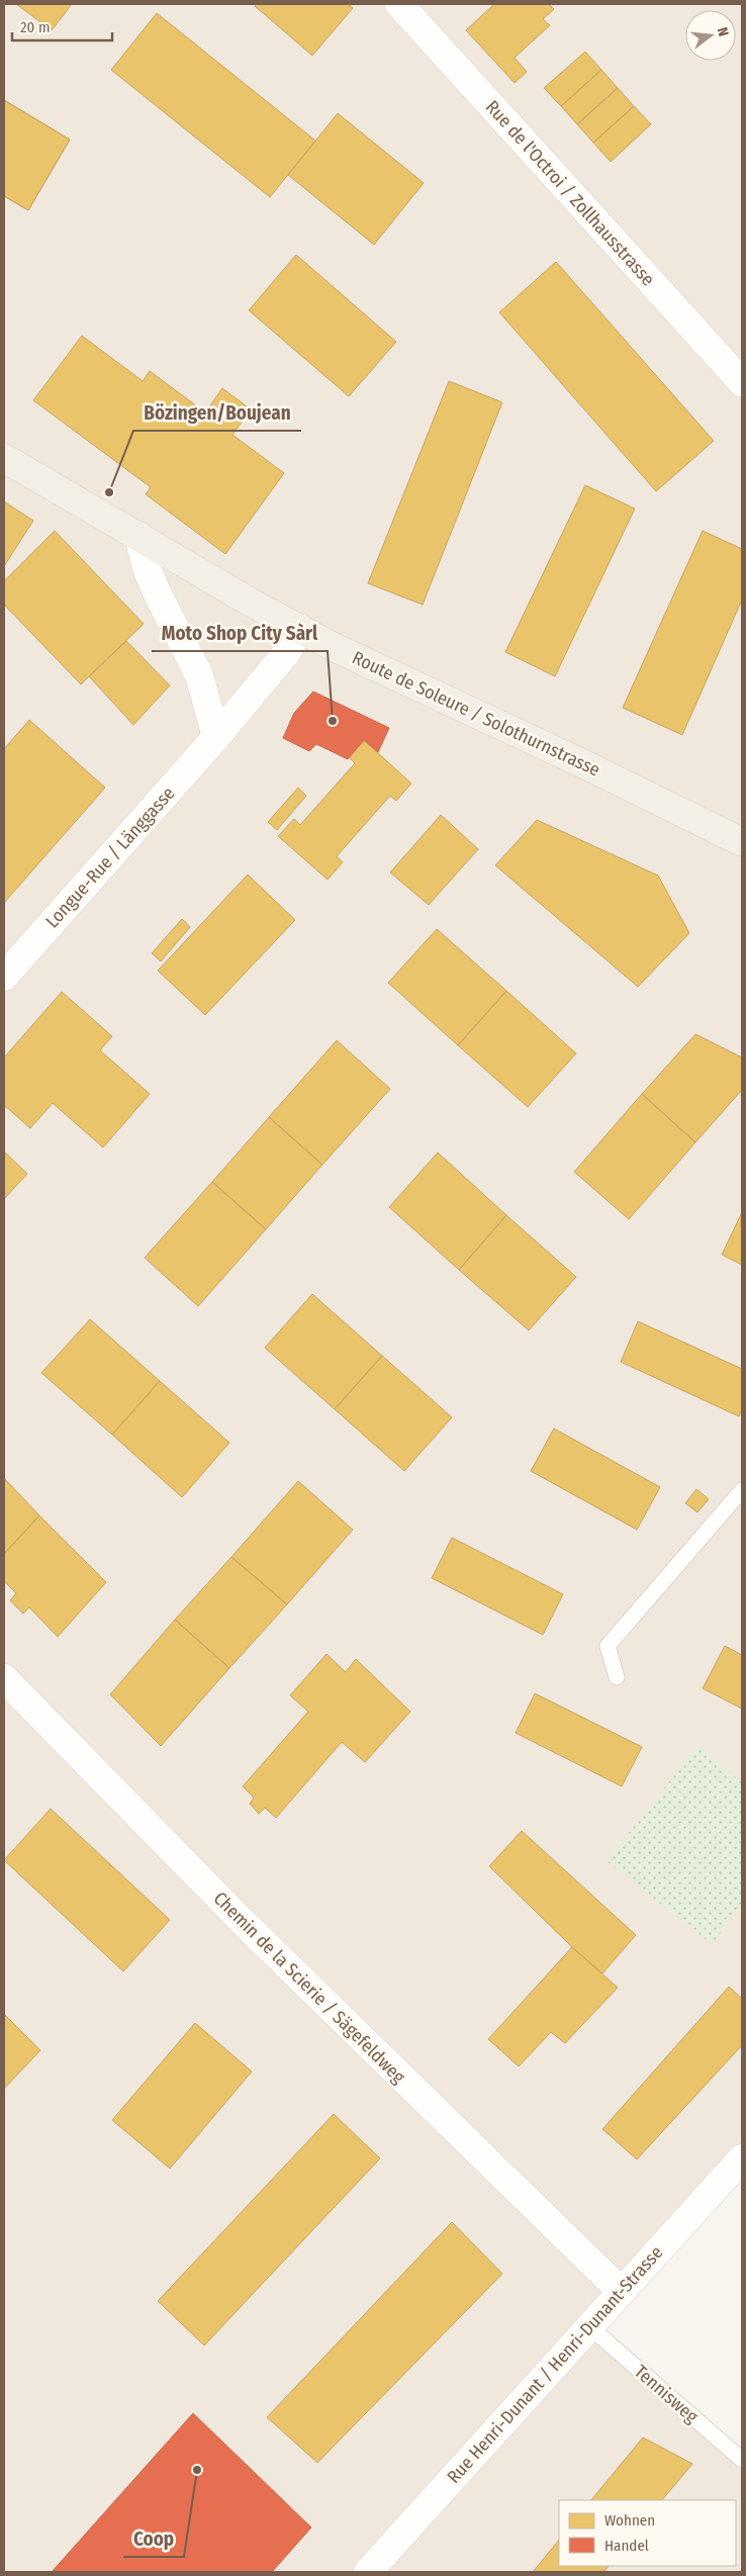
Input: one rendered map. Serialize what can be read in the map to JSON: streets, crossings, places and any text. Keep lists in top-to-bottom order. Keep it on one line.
{"streets":{"main road":["Route de Soleure / Solothurnstrasse"],"street":["Rue de l'Octroi / Zollhausstrasse","Longue-Rue / Länggasse","Chemin de la Scierie / Sägefeldweg","Rue Henri-Dunant / Henri-Dunant-Strasse"],"lane":["Tennisweg"]},"crossings":[["Route de Soleure / Solothurnstrasse","Longue-Rue / Länggasse"],["Chemin de la Scierie / Sägefeldweg","Rue Henri-Dunant / Henri-Dunant-Strasse"],["Rue Henri-Dunant / Henri-Dunant-Strasse","Tennisweg"]],"places":["Bözingen/Boujean","Moto Shop City Sàrl","Coop"],"legend":["Wohnen","Handel"],"scale_bar":"20 m","north":"right"}
